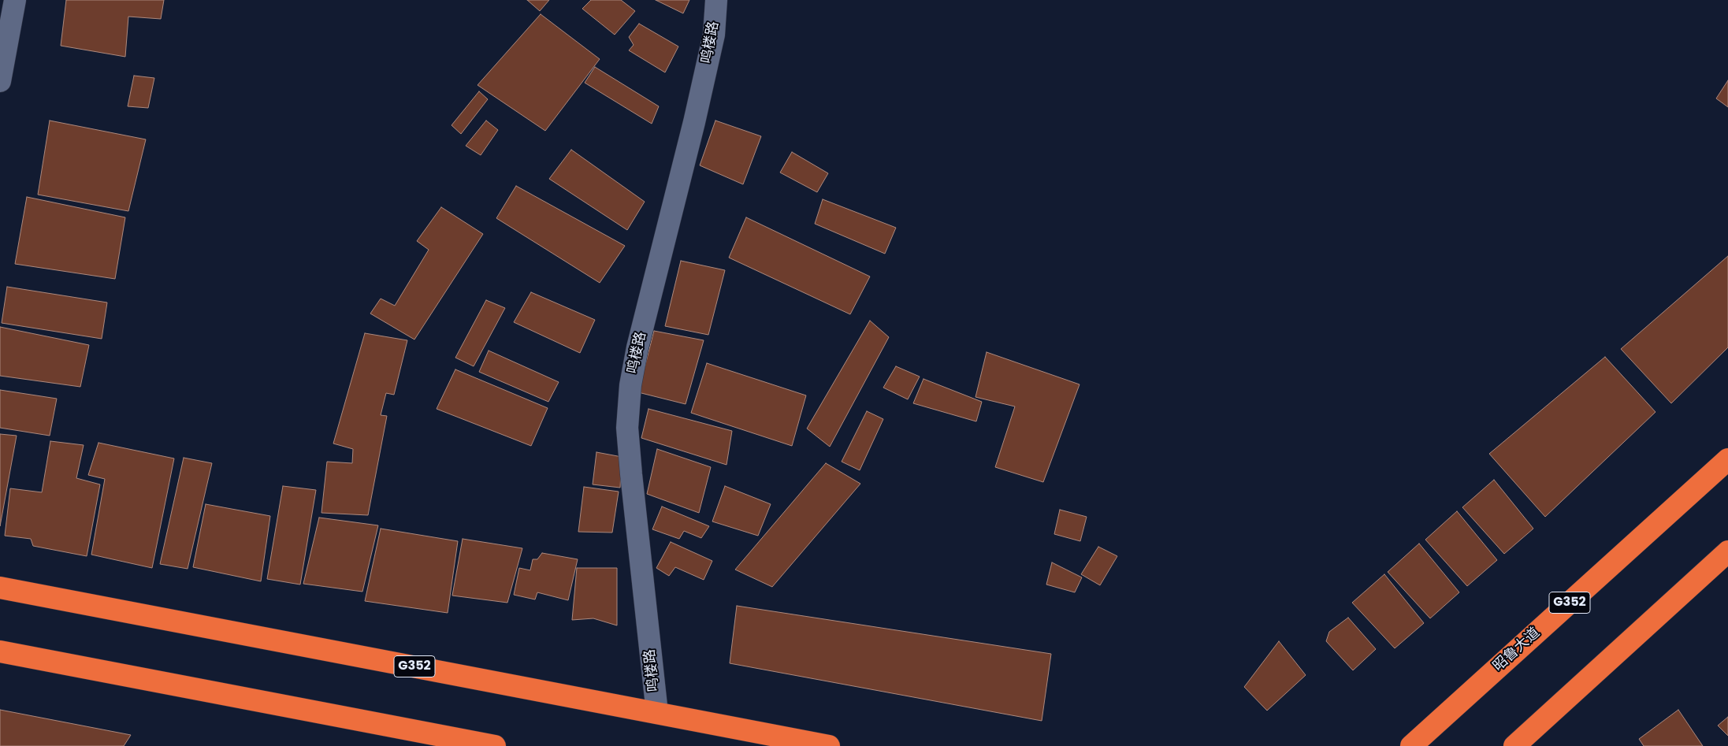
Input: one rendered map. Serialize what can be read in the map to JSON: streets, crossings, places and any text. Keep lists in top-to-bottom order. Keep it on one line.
{"streets":{"highway":["G352","昭鲁大道"],"street":["鸣楼路"]},"crossings":[["鸣楼路","G352"]]}
